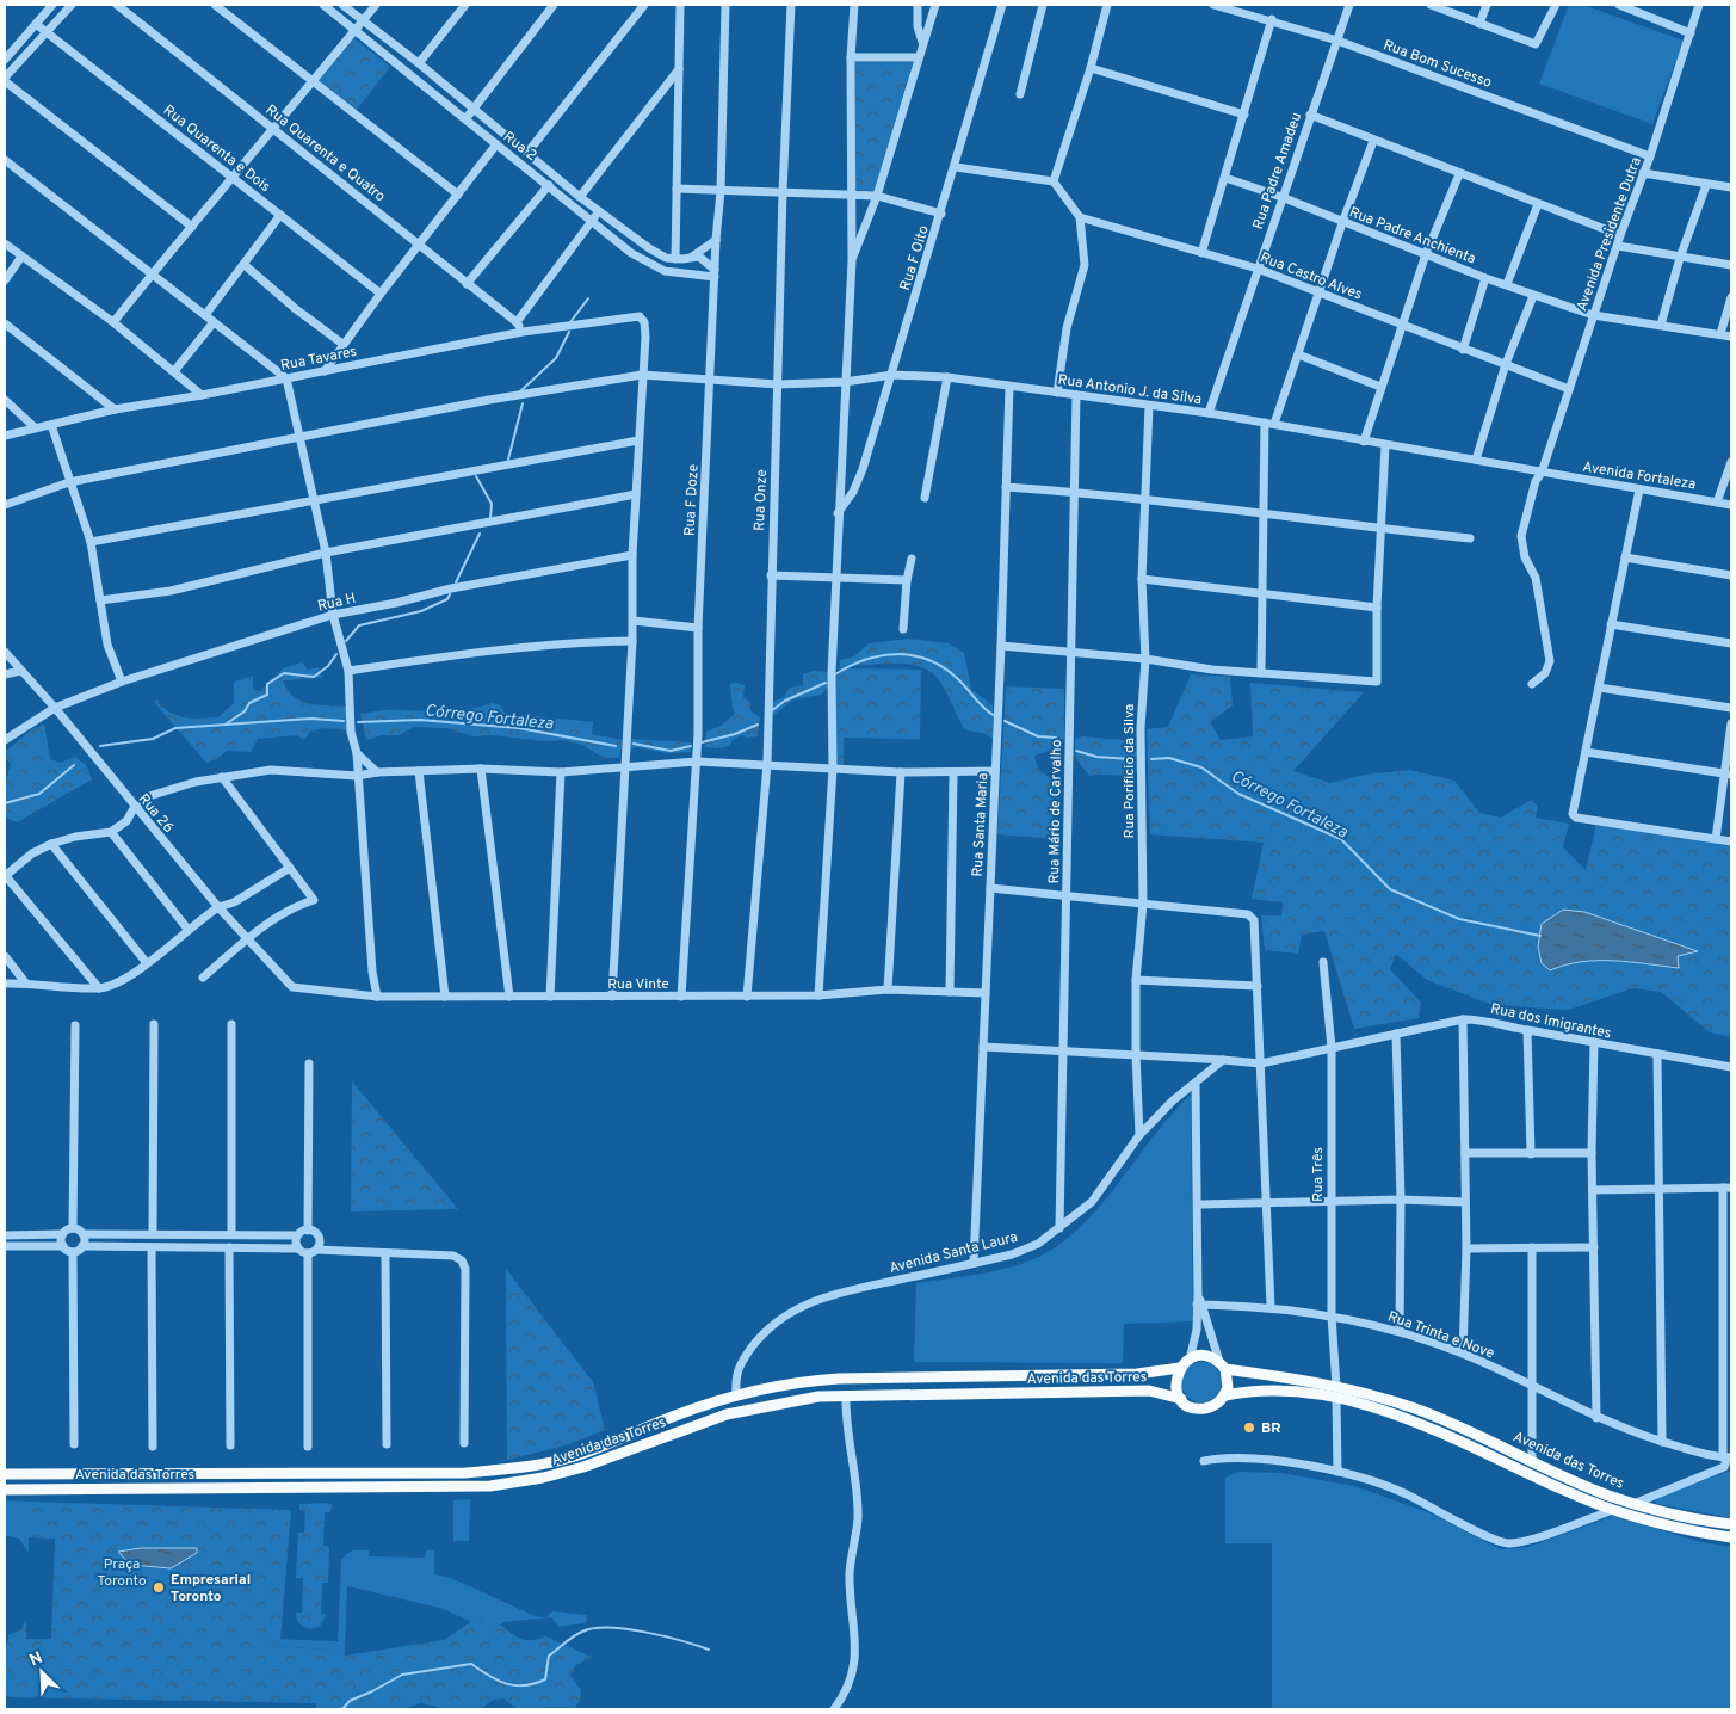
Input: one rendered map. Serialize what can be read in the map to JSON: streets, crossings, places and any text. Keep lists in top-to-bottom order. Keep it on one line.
{"streets":{"main road":["Avenida das Torres"],"street":["Rua Bom Sucesso","Rua 2","Rua Quarenta e Dois","Rua Quarenta e Quatro","Rua Padre Amadeu","Avenida Presidente Dutra","Rua Padre Anchienta","Rua F Oito","Rua Castro Alves","Rua Tavares","Rua Antonio J. da Silva","Avenida Fortaleza","Rua F Doze","Rua Onze","Rua H","Rua Porificio da Silva","Rua Mário de Carvalho","Rua 26","Rua Santa Maria","Rua Vinte","Rua dos Imigrantes","Rua Três","Avenida Santa Laura","Rua Trinta e Nove"]},"crossings":[["Rua Bom Sucesso","Rua Padre Amadeu"],["Rua Bom Sucesso","Avenida Presidente Dutra"],["Rua 2","Rua F Doze"],["Rua Padre Amadeu","Rua Padre Anchienta"],["Rua Padre Amadeu","Rua Castro Alves"],["Rua Padre Amadeu","Rua Antonio J. da Silva"],["Avenida Presidente Dutra","Rua Padre Anchienta"],["Avenida Presidente Dutra","Rua Castro Alves"],["Avenida Presidente Dutra","Rua Antonio J. da Silva"],["Avenida Presidente Dutra","Avenida Fortaleza"],["Rua F Oito","Rua Antonio J. da Silva"],["Rua Tavares","Rua Antonio J. da Silva"],["Rua Antonio J. da Silva","Avenida Fortaleza"],["Rua Antonio J. da Silva","Rua F Doze"],["Rua Antonio J. da Silva","Rua Onze"],["Rua Antonio J. da Silva","Rua Porificio da Silva"],["Rua Antonio J. da Silva","Rua Mário de Carvalho"],["Rua Antonio J. da Silva","Rua Santa Maria"],["Rua F Doze","Rua Vinte"],["Rua Onze","Rua Vinte"],["Rua H","Rua 26"],["Rua Porificio da Silva","Avenida Santa Laura"],["Rua Mário de Carvalho","Avenida Santa Laura"],["Rua 26","Rua Vinte"],["Rua Santa Maria","Rua Vinte"],["Rua Santa Maria","Avenida Santa Laura"],["Rua dos Imigrantes","Rua Três"],["Rua Três","Rua Trinta e Nove"],["Rua Três","Avenida das Torres"],["Avenida Santa Laura","Avenida das Torres"]],"water":["Córrego Fortaleza"],"parks":["Praça Toronto"],"places":["BR","Empresarial Toronto"],"north":"top left"}
